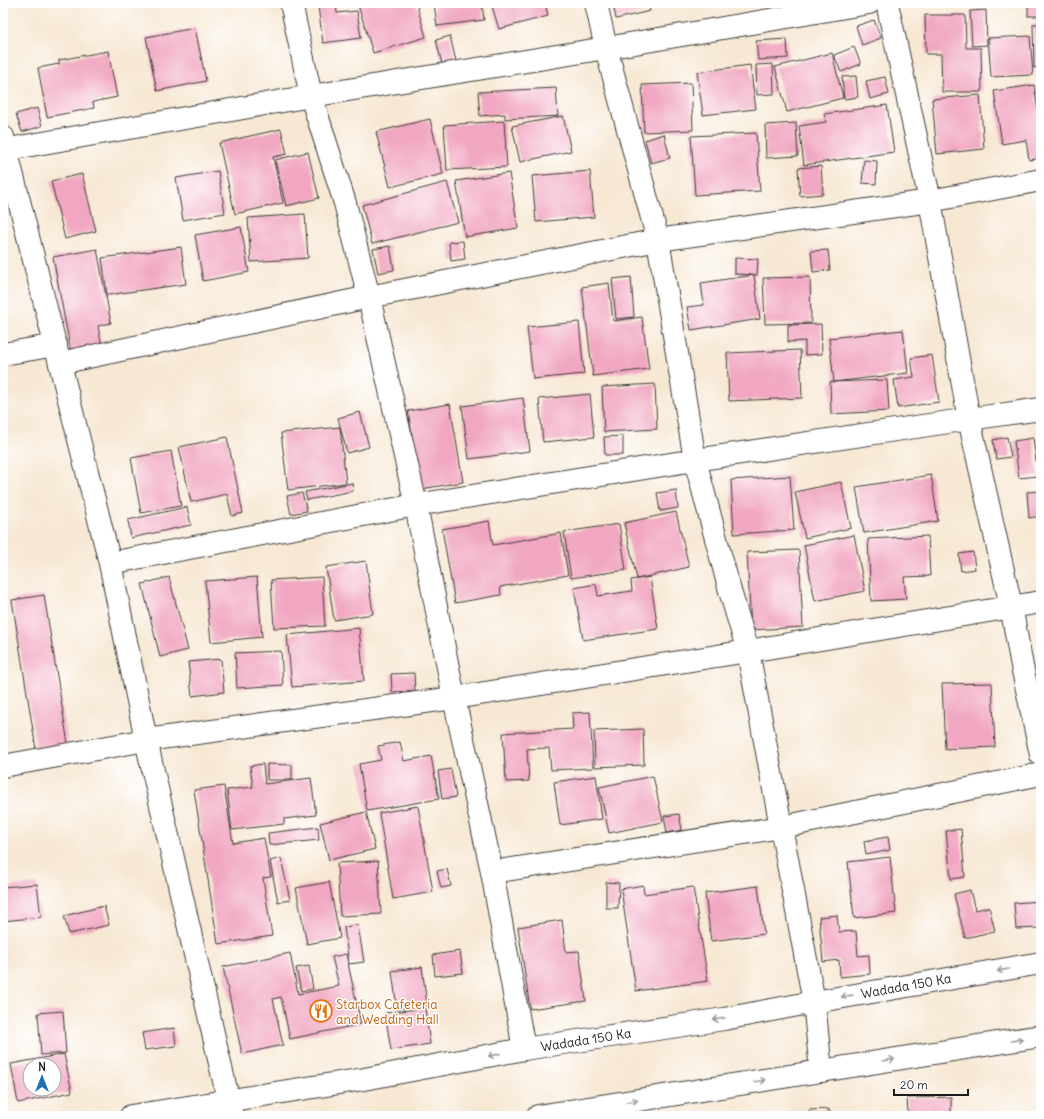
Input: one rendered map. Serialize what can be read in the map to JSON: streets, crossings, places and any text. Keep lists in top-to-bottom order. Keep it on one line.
{"streets":{"street":["Wadada 150 Ka"]},"places":{"restaurant":["Starbox Cafeteria and Wedding Hall"]},"scale_bar":"20 m","north":"top"}
